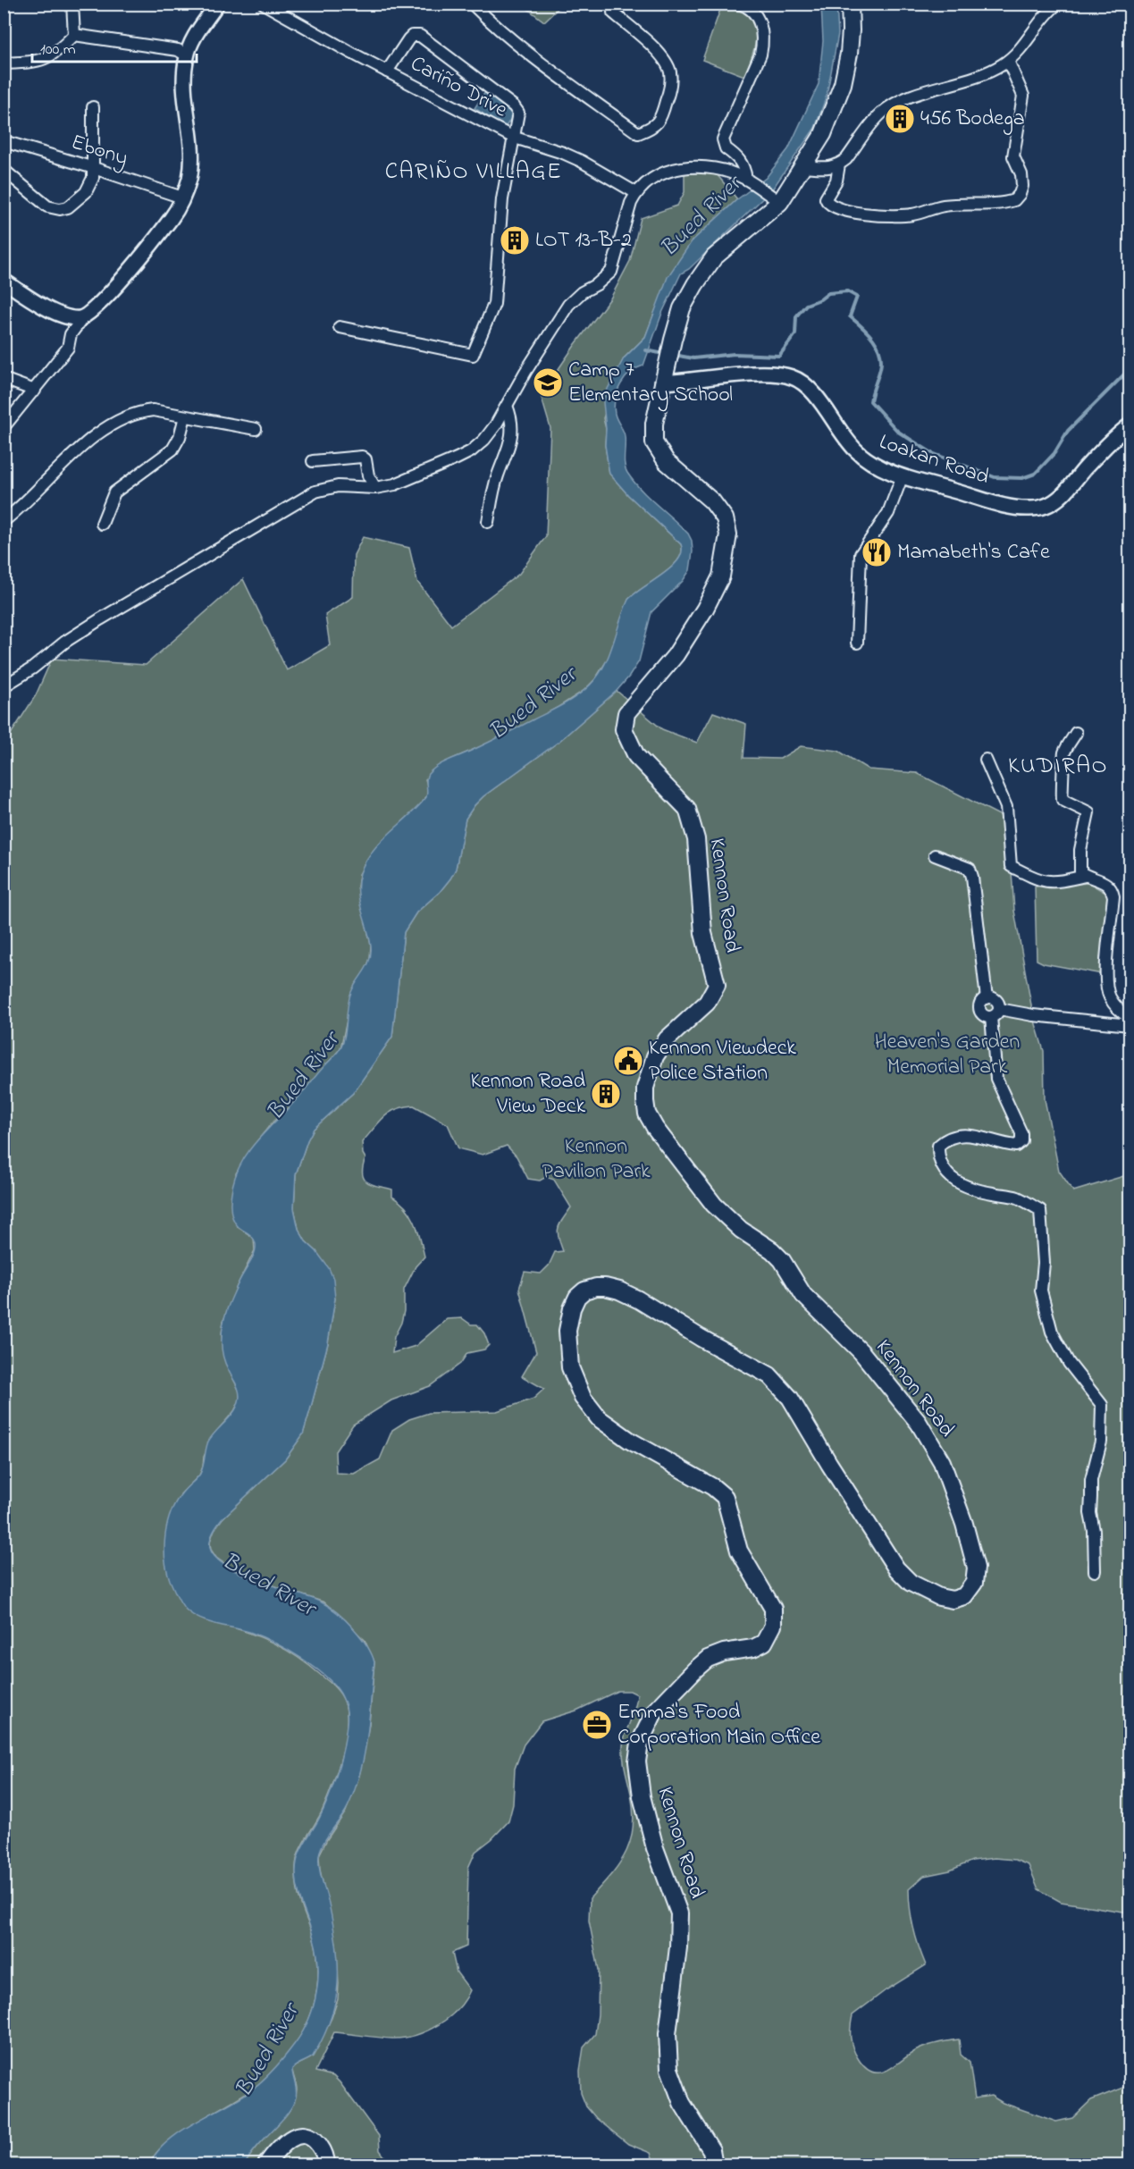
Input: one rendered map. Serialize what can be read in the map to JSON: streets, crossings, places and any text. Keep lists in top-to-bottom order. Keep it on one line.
{"streets":{"highway":["Kennon Road"],"main road":["Loakan Road"],"street":["Cariño Drive","Ebony"]},"crossings":[["Loakan Road","Kennon Road"]],"districts":["CARIÑO VILLAGE","KUDIRAO"],"water":["Bued River"],"parks":["Heaven's Garden Memorial Park","Kennon Pavilion Park"],"places":{"building":["456 Bodega","LOT 13-B-2","Kennon Road View Deck"],"school or university":["Camp 7 Elementary School"],"restaurant":["Mamabeth's Cafe"],"public building":["Kennon Viewdeck Police Station"],"office":["Emma's Food Corporation Main Office"]},"scale_bar":"100 m"}
